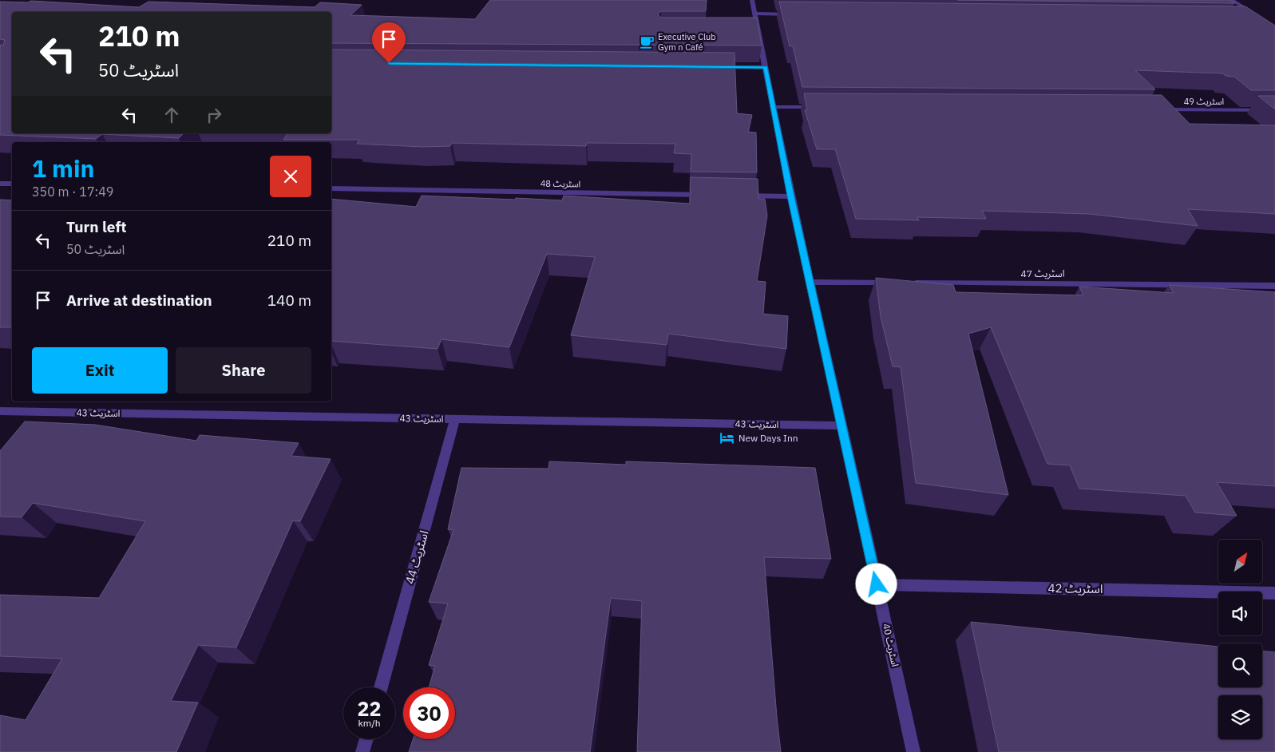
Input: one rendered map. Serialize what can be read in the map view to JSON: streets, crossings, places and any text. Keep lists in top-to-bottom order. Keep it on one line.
{"streets":{"street":["اسٹریٹ 49","اسٹریٹ 48","اسٹریٹ 47","اسٹریٹ 43","اسٹریٹ 44","اسٹریٹ 42","اسٹریٹ 40"]},"crossings":[["اسٹریٹ 47","اسٹریٹ 40"],["اسٹریٹ 43","اسٹریٹ 44"],["اسٹریٹ 43","اسٹریٹ 40"],["اسٹریٹ 42","اسٹریٹ 40"]],"places":{"cafe":["Executive Club Gym n Café"],"hotel":["New Days Inn"]},"north":"top right","page":{"turn":["210 m","اسٹریٹ 50"],"heading":["1 min","350 m · 17:49"],"list":[{"name":"Turn left","note":"اسٹریٹ 50","value":"210 m"},{"name":"Arrive at destination","value":"140 m"}],"buttons":["Exit","Share"],"speed":"22 km/h","limit":"30"}}
